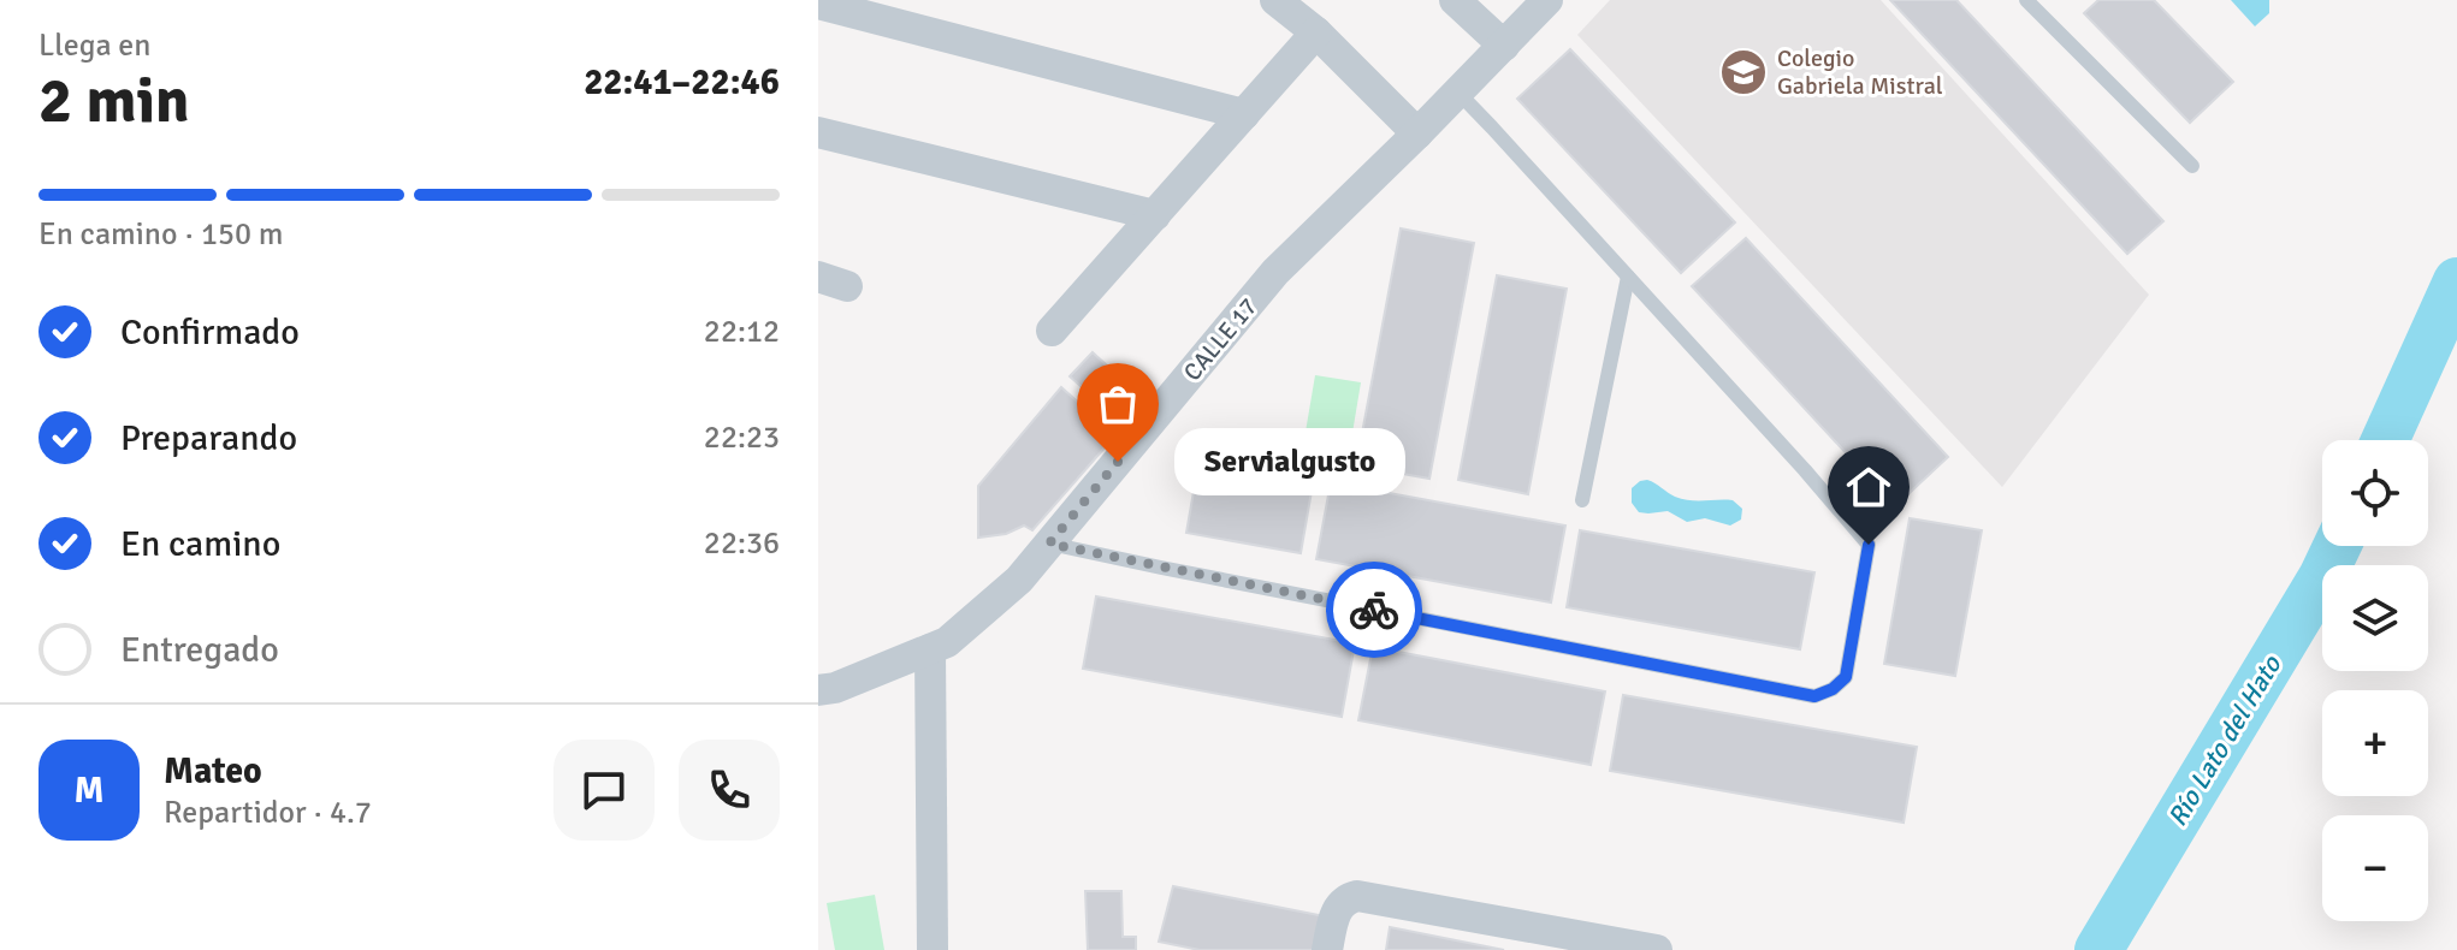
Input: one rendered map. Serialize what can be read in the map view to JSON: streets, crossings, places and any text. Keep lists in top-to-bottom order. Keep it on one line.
{"streets":{"street":["CALLE 17"]},"water":["Río Lato del Hato"],"places":{"school or university":["Colegio Gabriela Mistral"],"other":["Servialgusto"]},"page":{"heading":["2 min","Llega en","22:41–22:46"],"panel":["Mateo","Repartidor · 4.7"],"bar":"En camino · 150 m","list":[["Confirmado","22:12"],["Preparando","22:23"],["En camino","22:36"],"Entregado"],"bubble":"Servialgusto","map_buttons":["+","−"],"round":"M"}}
